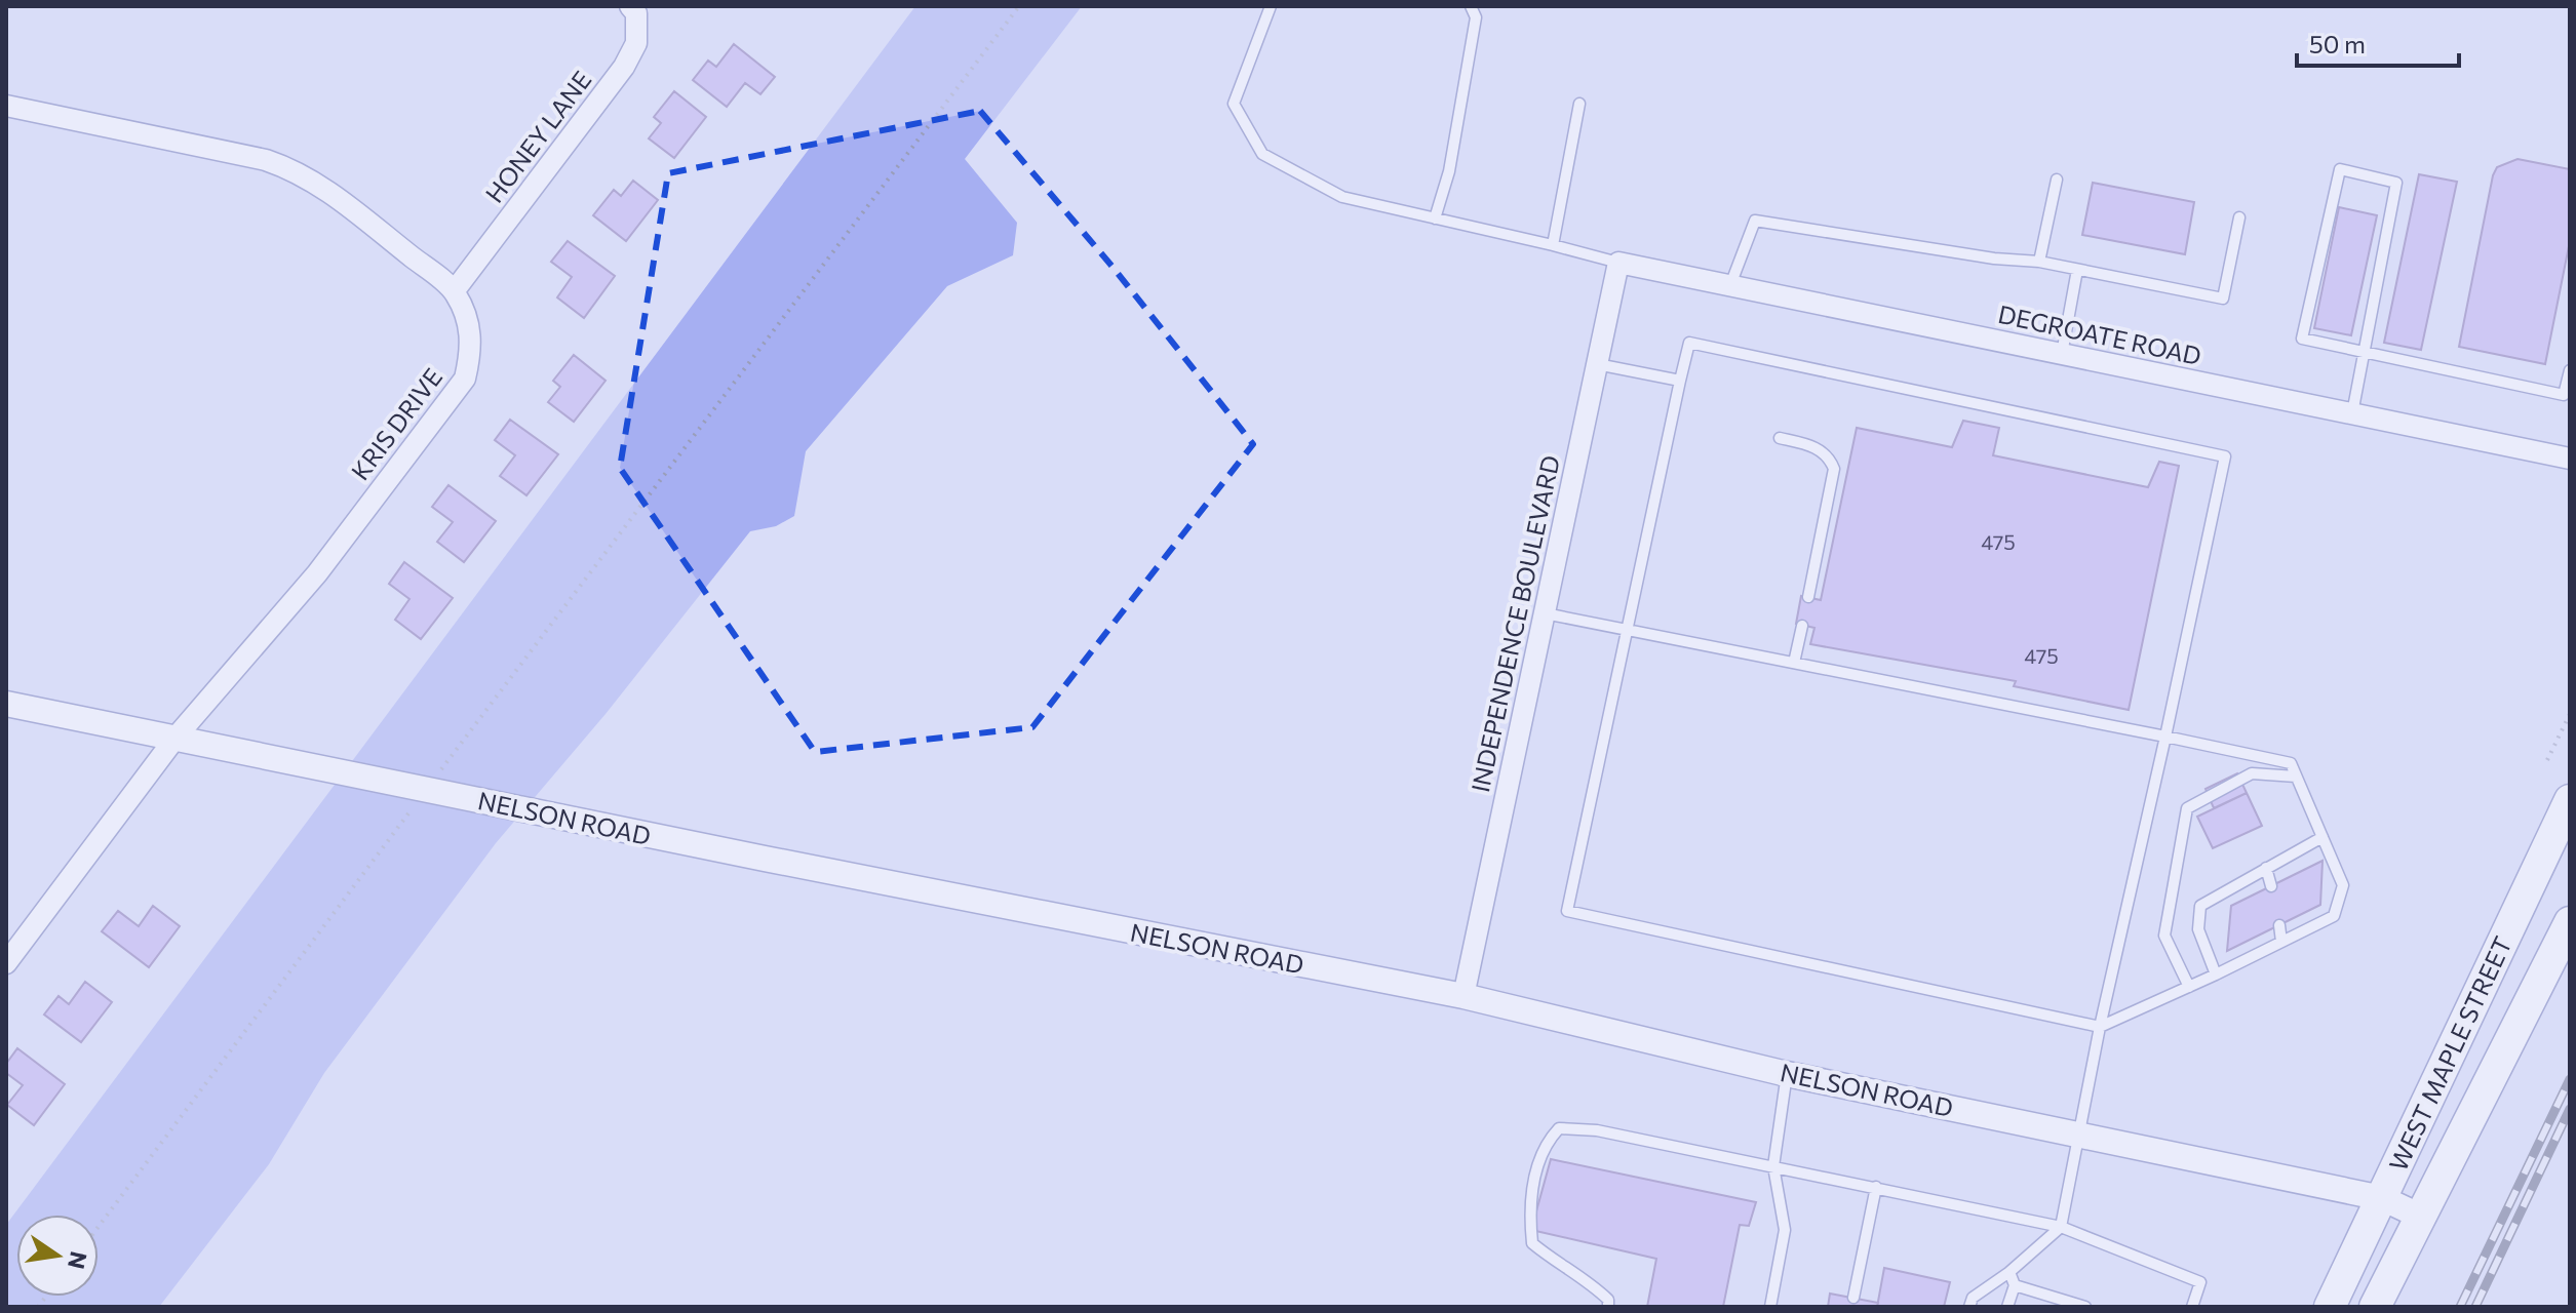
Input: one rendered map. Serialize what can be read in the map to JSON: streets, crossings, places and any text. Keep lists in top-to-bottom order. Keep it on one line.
{"streets":{"main road":["WEST MAPLE STREET"],"street":["HONEY LANE","DEGROATE ROAD","KRIS DRIVE","INDEPENDENCE BOULEVARD","NELSON ROAD"]},"crossings":[["HONEY LANE","KRIS DRIVE"],["DEGROATE ROAD","INDEPENDENCE BOULEVARD"],["KRIS DRIVE","NELSON ROAD"],["INDEPENDENCE BOULEVARD","NELSON ROAD"],["NELSON ROAD","WEST MAPLE STREET"]],"house_numbers":["475","475"],"scale_bar":"50 m","north":"right"}
